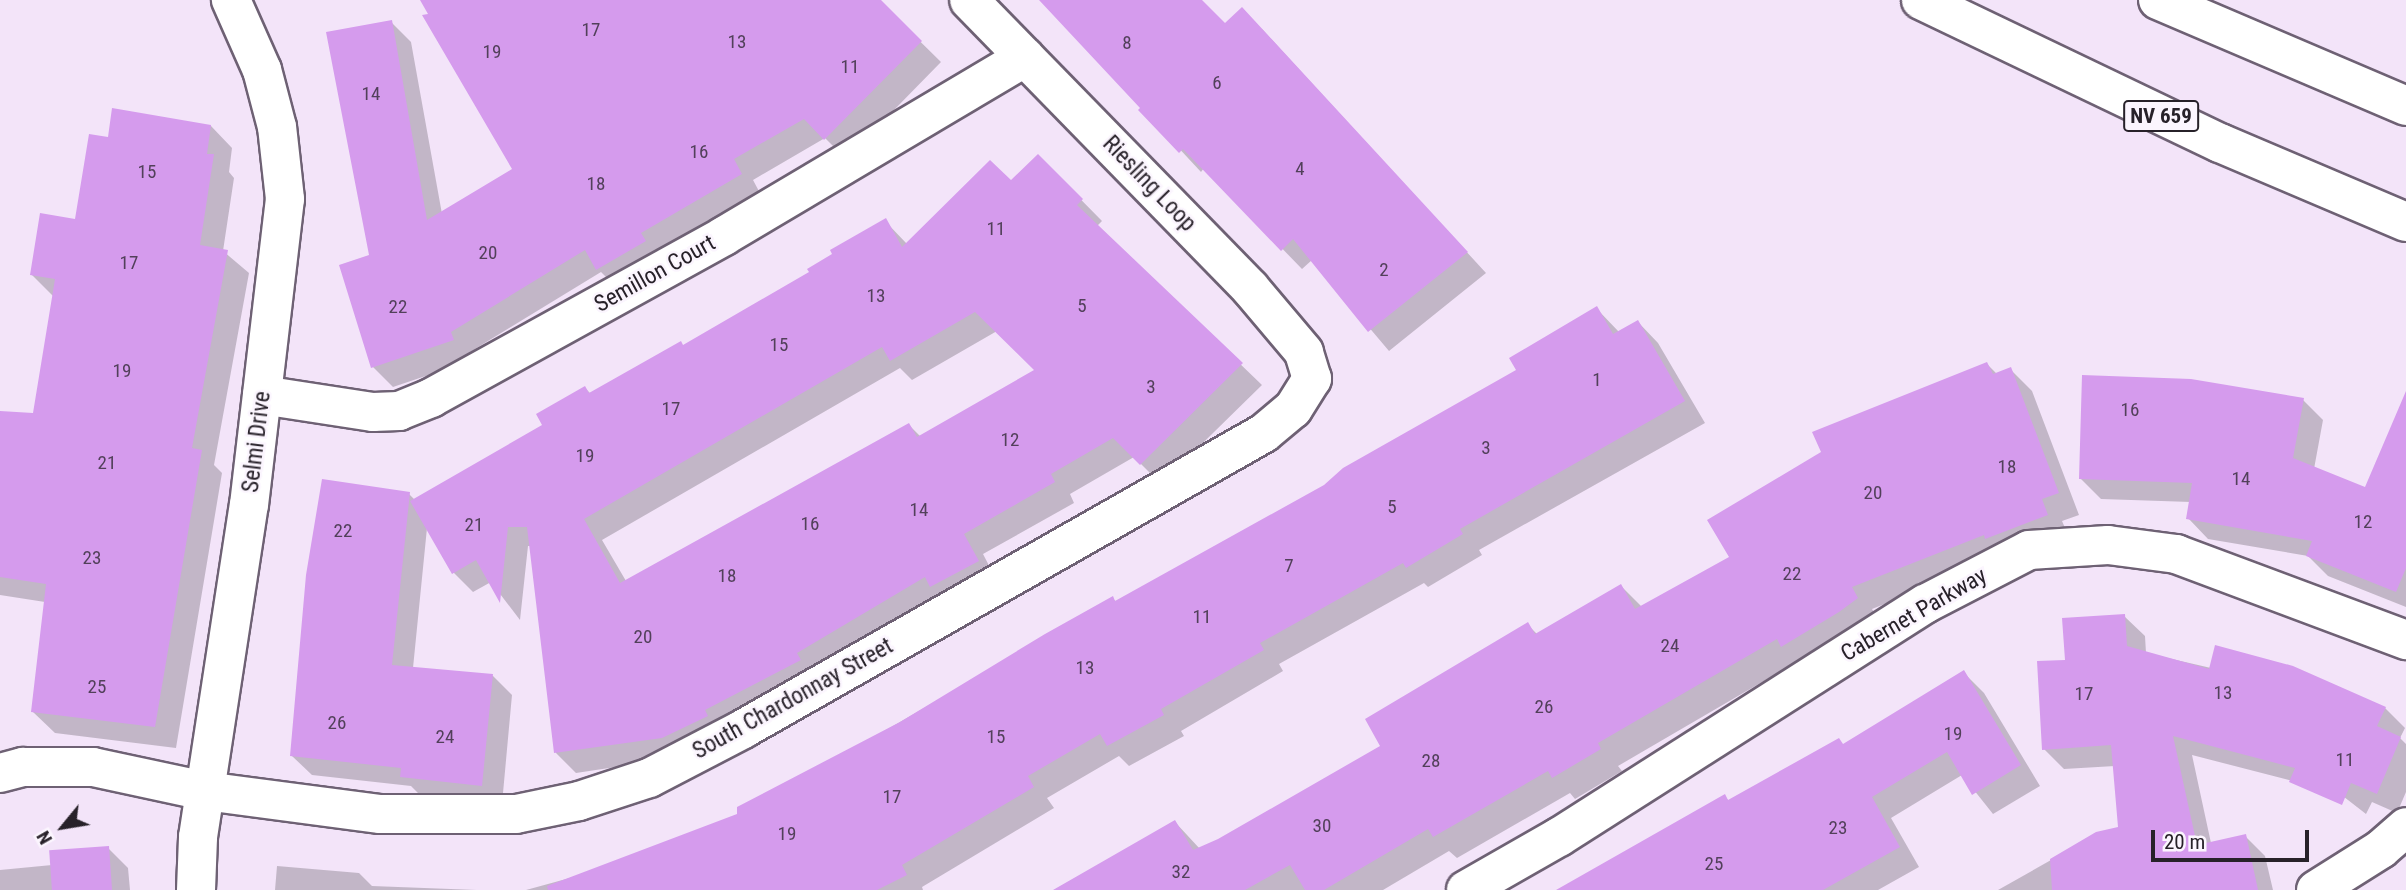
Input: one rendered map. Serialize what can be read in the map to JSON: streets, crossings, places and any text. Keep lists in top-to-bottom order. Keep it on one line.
{"streets":{"street":["NV 659","Riesling Loop","Semillon Court","Selmi Drive","Cabernet Parkway","South Chardonnay Street"]},"crossings":[["Riesling Loop","Semillon Court"],["Riesling Loop","South Chardonnay Street"],["Semillon Court","Selmi Drive"],["Selmi Drive","South Chardonnay Street"]],"house_numbers":["17","13","8","19","11","6","14","16","4","15","18","11","20","17","2","13","5","22","15","19","1","3","17","16","12","3","19","21","18","14","20","5","14","12","16","21","22","23","7","22","18","11","20","24","13","25","13","17","26","26","19","24","15","11","28","17","30","23","19","25","32"],"scale_bar":"20 m","north":"bottom left"}
